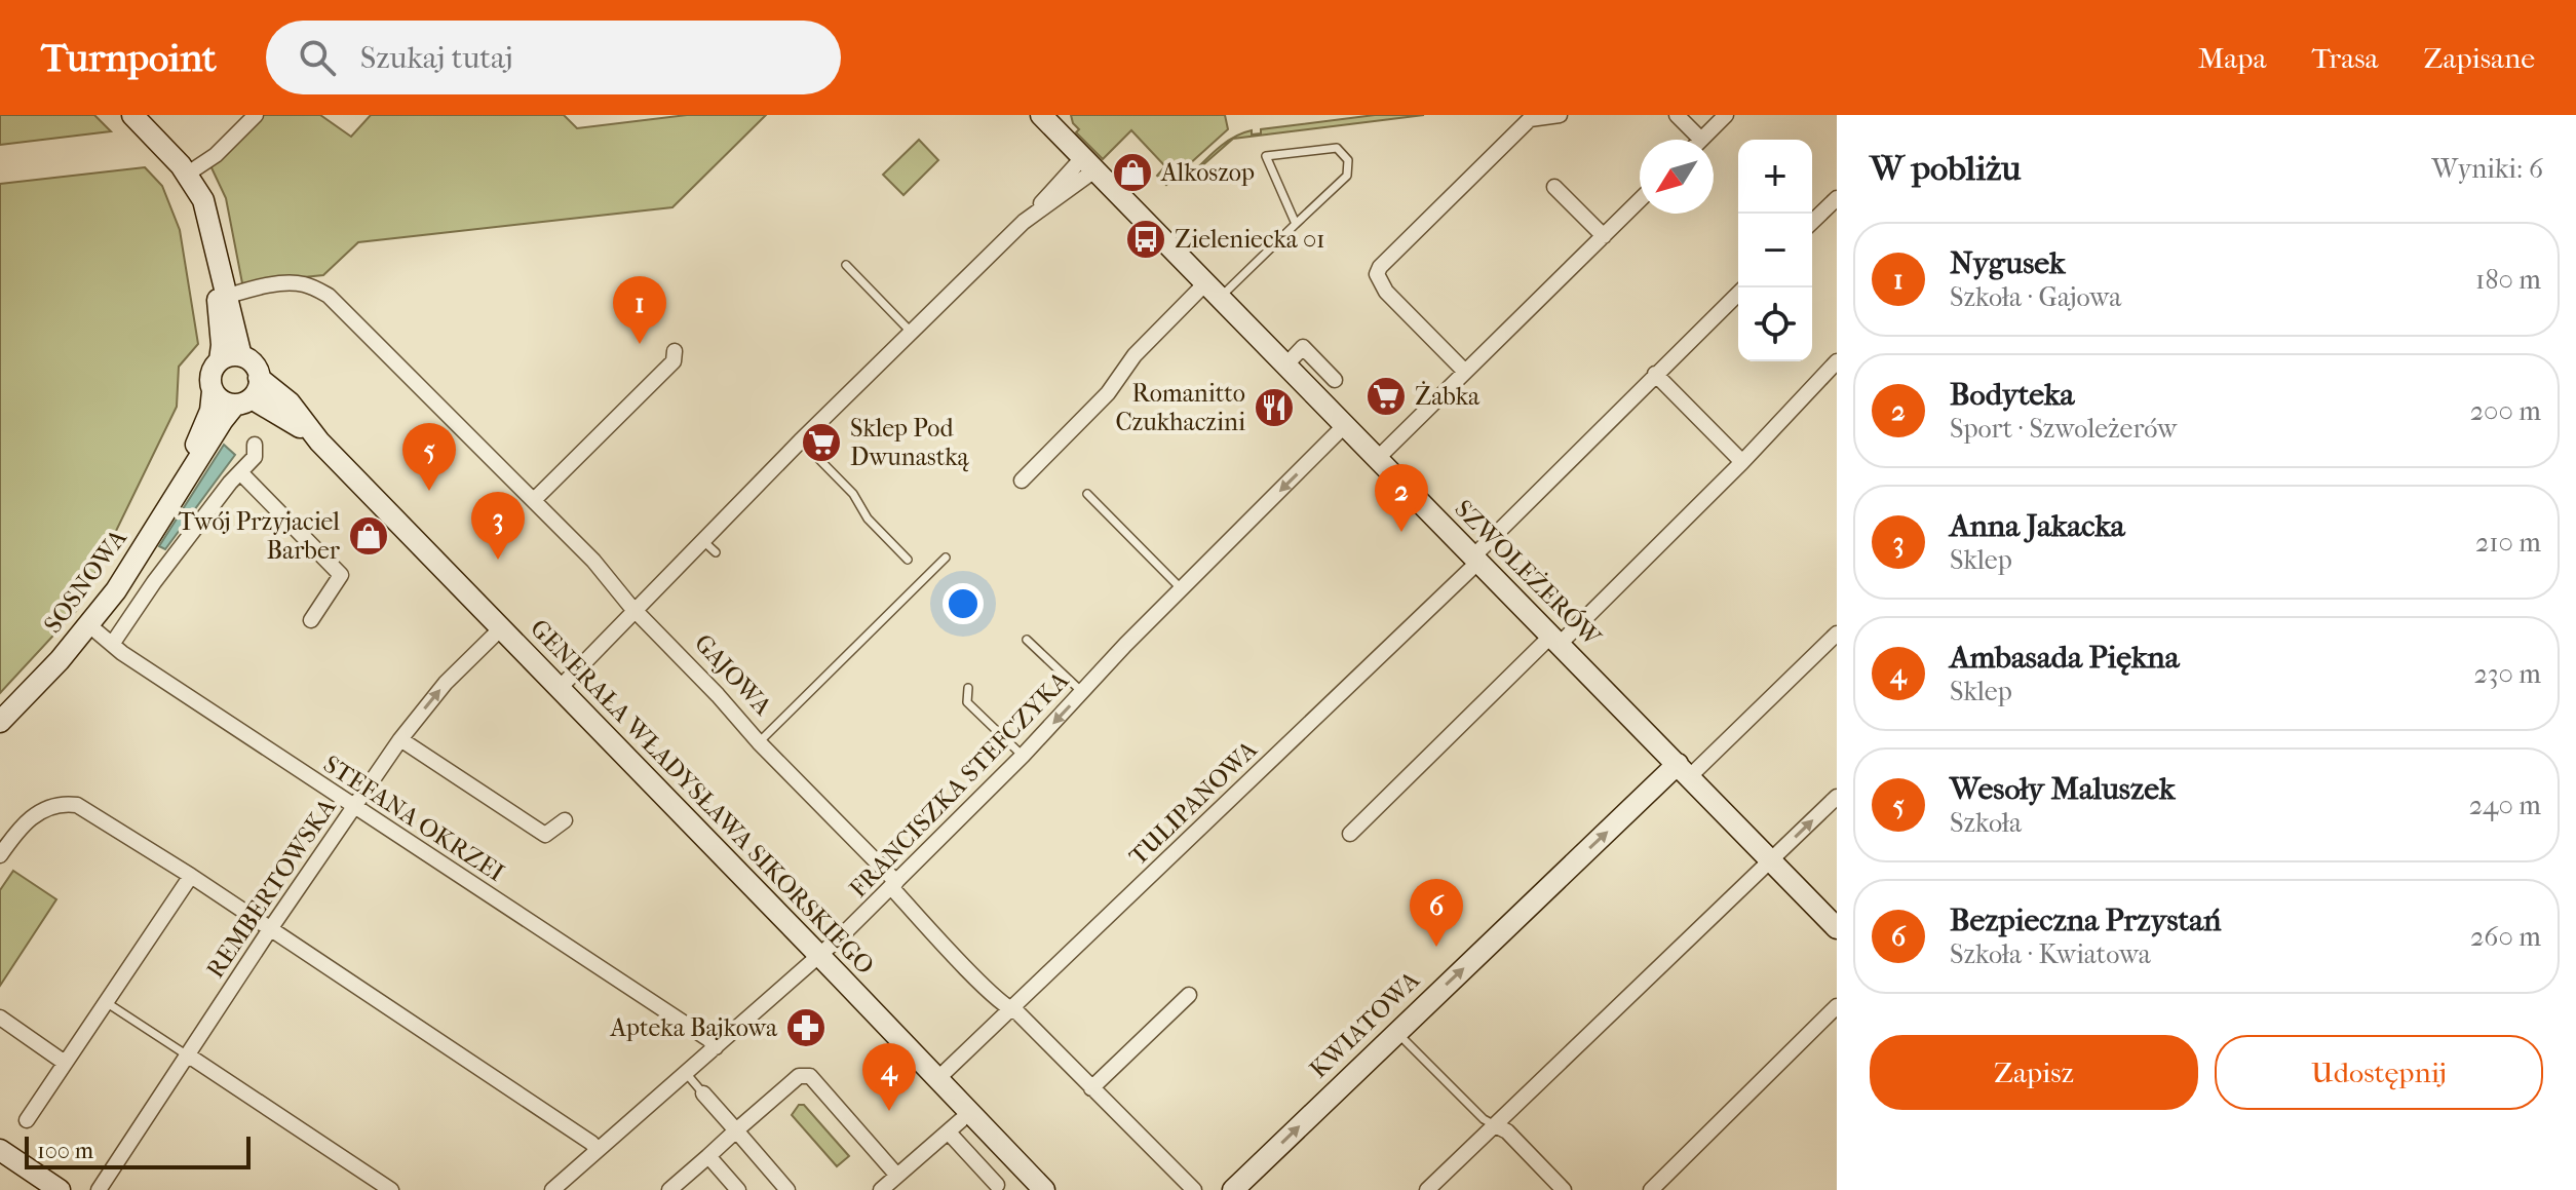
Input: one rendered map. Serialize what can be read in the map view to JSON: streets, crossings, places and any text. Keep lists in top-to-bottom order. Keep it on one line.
{"streets":{"street":["SZWOLEŻERÓW","SOSNOWA","GAJOWA","FRANCISZKA STEFCZYKA","GENERAŁA WŁADYSŁAWA SIKORSKIEGO","TULIPANOWA","STEFANA OKRZEI","REMBERTOWSKA","KWIATOWA"]},"crossings":[["SZWOLEŻERÓW","FRANCISZKA STEFCZYKA"],["SZWOLEŻERÓW","TULIPANOWA"],["SZWOLEŻERÓW","KWIATOWA"],["SOSNOWA","GENERAŁA WŁADYSŁAWA SIKORSKIEGO"],["SOSNOWA","STEFANA OKRZEI"],["GAJOWA","FRANCISZKA STEFCZYKA"],["GAJOWA","TULIPANOWA"],["FRANCISZKA STEFCZYKA","GENERAŁA WŁADYSŁAWA SIKORSKIEGO"],["FRANCISZKA STEFCZYKA","STEFANA OKRZEI"],["GENERAŁA WŁADYSŁAWA SIKORSKIEGO","TULIPANOWA"],["GENERAŁA WŁADYSŁAWA SIKORSKIEGO","REMBERTOWSKA"],["STEFANA OKRZEI","REMBERTOWSKA"]],"places":{"shop":["Alkoszop","Twój Przyjaciel Barber"],"bus stop":["Zieleniecka 01"],"supermarket":["Żabka","Sklep Pod Dwunastką"],"restaurant":["Romanitto Czukhaczini"],"pharmacy":["Apteka Bajkowa"]},"scale_bar":"100 m","north":"bottom left","page":{"header":"Turnpoint","search":"Szukaj tutaj","nav":["Mapa","Trasa","Zapisane"],"heading":["W pobliżu","Wyniki: 6"],"map_buttons":["+","−"],"list":[{"mark":"1","name":"Nygusek","note":"Szkoła · Gajowa","value":"180 m"},{"mark":"2","name":"Bodyteka","note":"Sport · Szwoleżerów","value":"200 m"},{"mark":"3","name":"Anna Jakacka","note":"Sklep","value":"210 m"},{"mark":"4","name":"Ambasada Piękna","note":"Sklep","value":"230 m"},{"mark":"5","name":"Wesoły Maluszek","note":"Szkoła","value":"240 m"},{"mark":"6","name":"Bezpieczna Przystań","note":"Szkoła · Kwiatowa","value":"260 m"}],"pins":["1","5","2","3","6","4"],"buttons":["Zapisz","Udostępnij"],"scale":"100 m"}}
